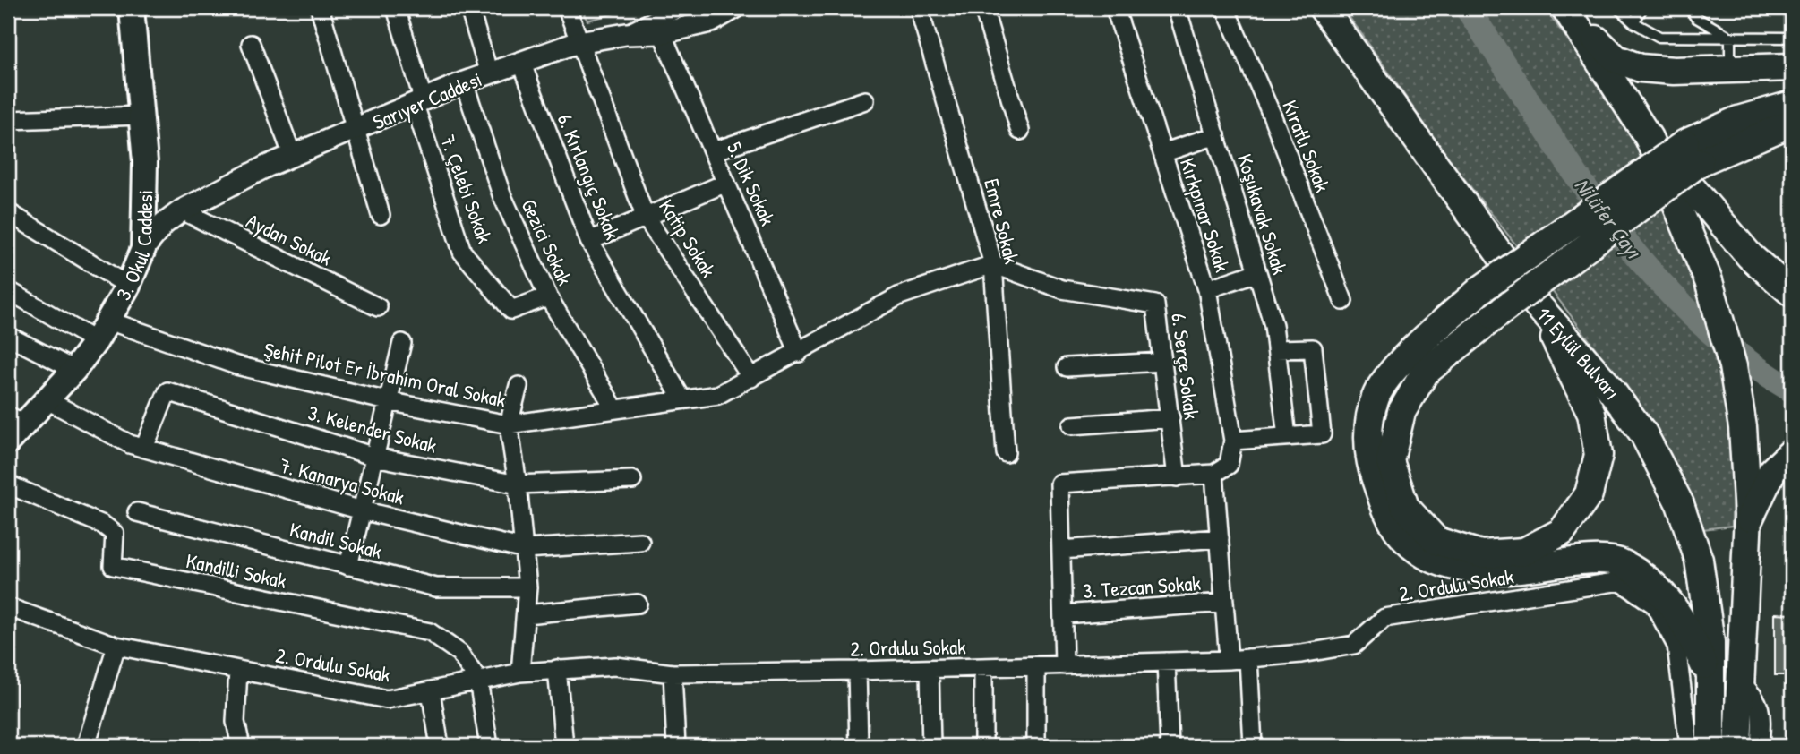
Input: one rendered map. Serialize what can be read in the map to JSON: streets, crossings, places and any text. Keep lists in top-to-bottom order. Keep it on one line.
{"streets":{"main road":["3. Okul Caddesi","11 Eylül Bulvarı"],"street":["Sarıyer Caddesi","Kıratlı Sokak","6. Kırlangıç Sokak","5. Dik Sokak","7. Çelebi Sokak","Koşukavak Sokak","Kırkpınar Sokak","Emre Sokak","Katip Sokak","Aydan Sokak","Gezici Sokak","6. Serçe Sokak","Şehit Pilot Er İbrahim Oral Sokak","3. Kelender Sokak","7. Kanarya Sokak","Kandil Sokak","Kandilli Sokak","2. Ordulu Sokak","3. Tezcan Sokak"]},"crossings":[["Sarıyer Caddesi","6. Kırlangıç Sokak"],["Sarıyer Caddesi","5. Dik Sokak"],["Sarıyer Caddesi","7. Çelebi Sokak"],["Sarıyer Caddesi","Katip Sokak"],["Sarıyer Caddesi","Aydan Sokak"],["Sarıyer Caddesi","Gezici Sokak"],["Sarıyer Caddesi","3. Okul Caddesi"],["6. Kırlangıç Sokak","Şehit Pilot Er İbrahim Oral Sokak"],["5. Dik Sokak","Şehit Pilot Er İbrahim Oral Sokak"],["7. Çelebi Sokak","Gezici Sokak"],["Emre Sokak","6. Serçe Sokak"],["Katip Sokak","Şehit Pilot Er İbrahim Oral Sokak"],["Gezici Sokak","Şehit Pilot Er İbrahim Oral Sokak"],["3. Okul Caddesi","Şehit Pilot Er İbrahim Oral Sokak"],["3. Okul Caddesi","7. Kanarya Sokak"],["3. Kelender Sokak","7. Kanarya Sokak"],["Kandilli Sokak","2. Ordulu Sokak"]],"water":["Nilüfer Çayı"]}
